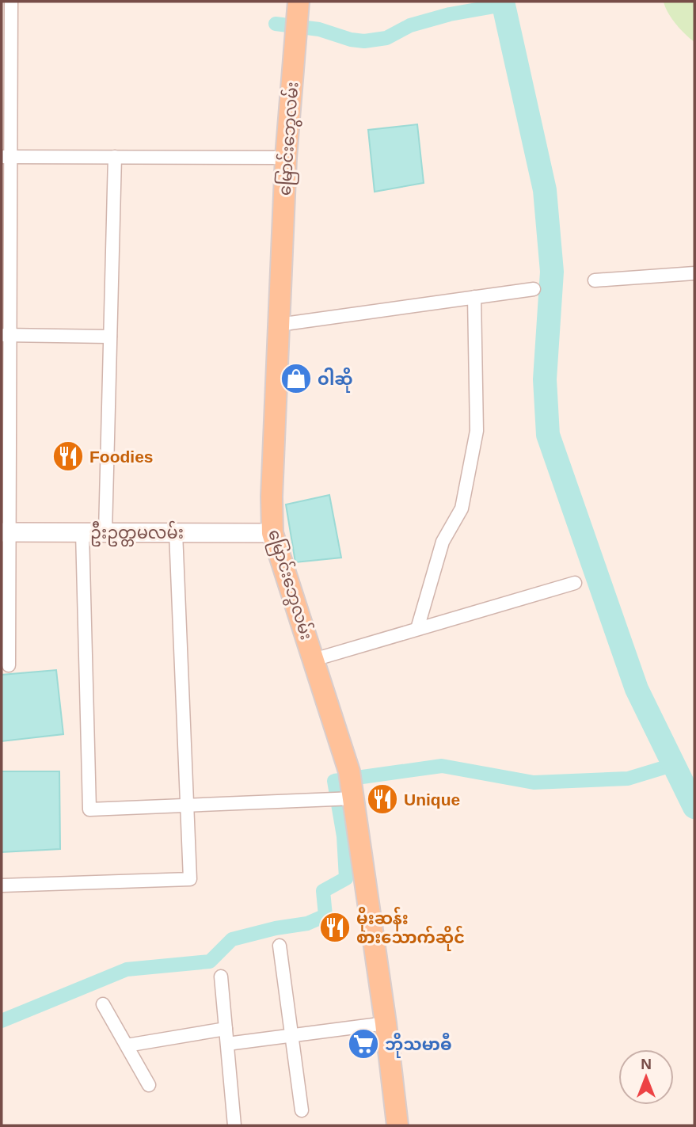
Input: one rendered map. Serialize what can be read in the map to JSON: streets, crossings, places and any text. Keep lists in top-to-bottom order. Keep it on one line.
{"streets":{"main road":["မြောင်းဘွေလမ်း"],"street":["ဦးဥတ္တမလမ်း"]},"crossings":[["မြောင်းဘွေလမ်း","ဦးဥတ္တမလမ်း"]],"places":{"shop":["ဝါဆို"],"restaurant":["Foodies","Unique","မိုးဆန်း စားသောက်ဆိုင်"],"supermarket":["ဘိုသမာဓီ"]},"north":"top"}
